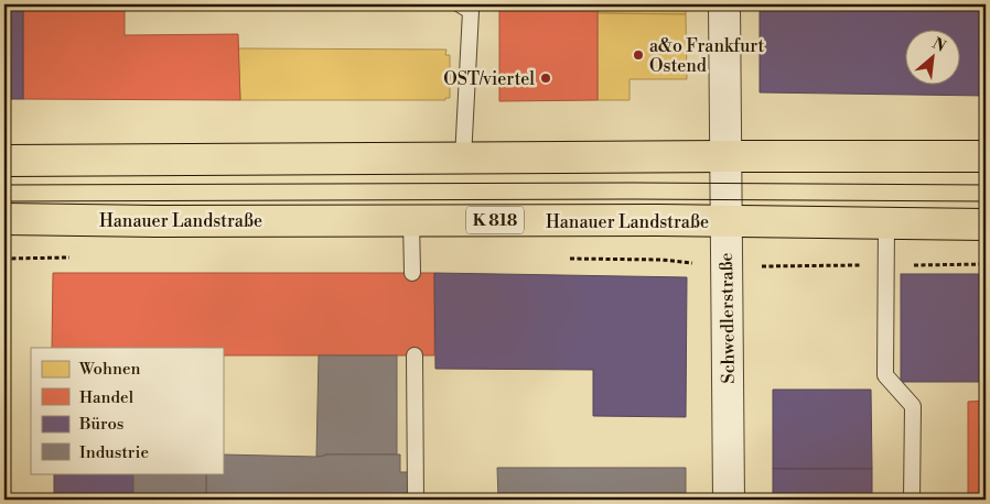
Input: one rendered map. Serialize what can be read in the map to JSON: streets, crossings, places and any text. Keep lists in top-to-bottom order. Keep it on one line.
{"streets":{"main road":["Hanauer Landstraße","K 818"],"street":["Schwedlerstraße"]},"crossings":[["Hanauer Landstraße","Schwedlerstraße"]],"places":["a&o Frankfurt Ostend","OST/viertel"],"legend":["Wohnen","Handel","Büros","Industrie"],"north":"top right"}
